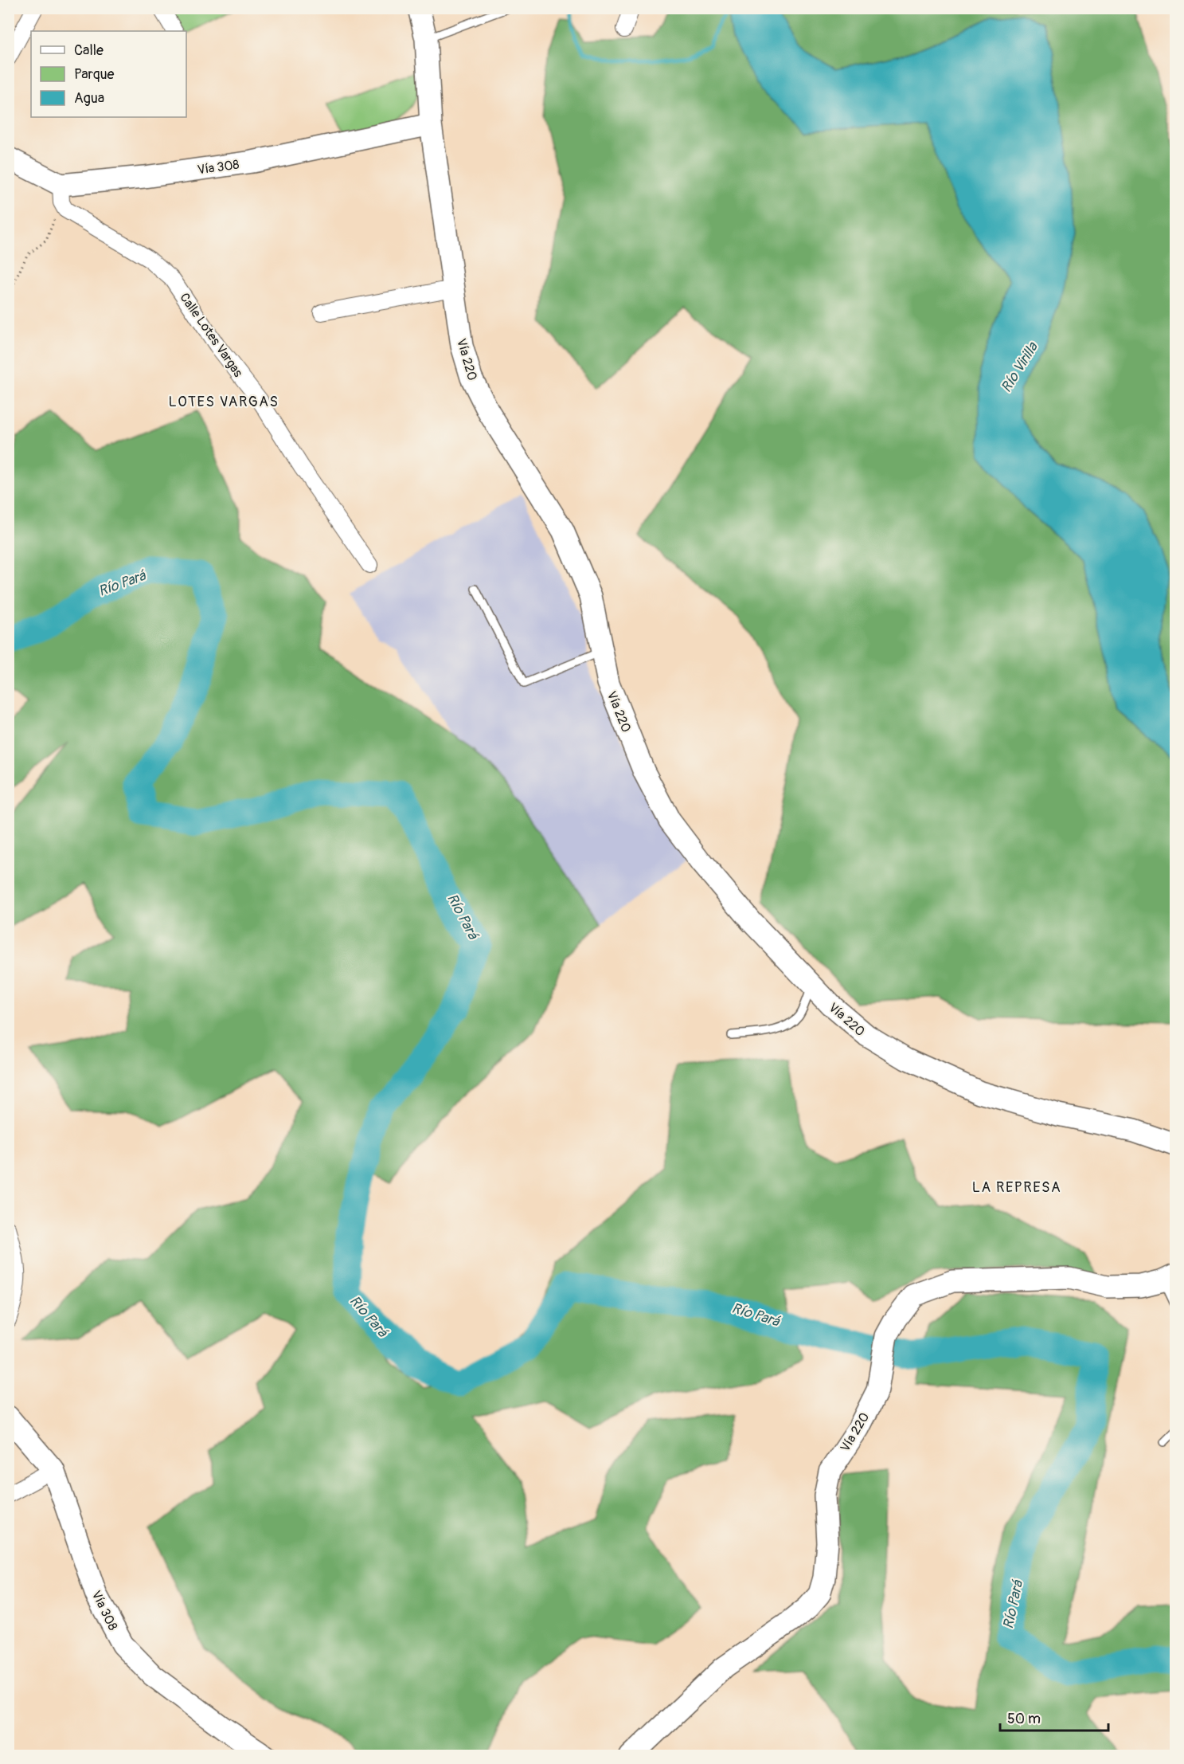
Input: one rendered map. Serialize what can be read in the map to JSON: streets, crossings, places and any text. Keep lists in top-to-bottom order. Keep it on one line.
{"streets":{"main road":["Vía 308","Vía 220"],"street":["Calle Lotes Vargas"]},"crossings":[["Vía 308","Calle Lotes Vargas"],["Vía 308","Vía 220"]],"districts":["LOTES VARGAS","LA REPRESA"],"water":["Río Virilla","Río Pará"],"legend":["Calle","Parque","Agua"],"scale_bar":"50 m"}
